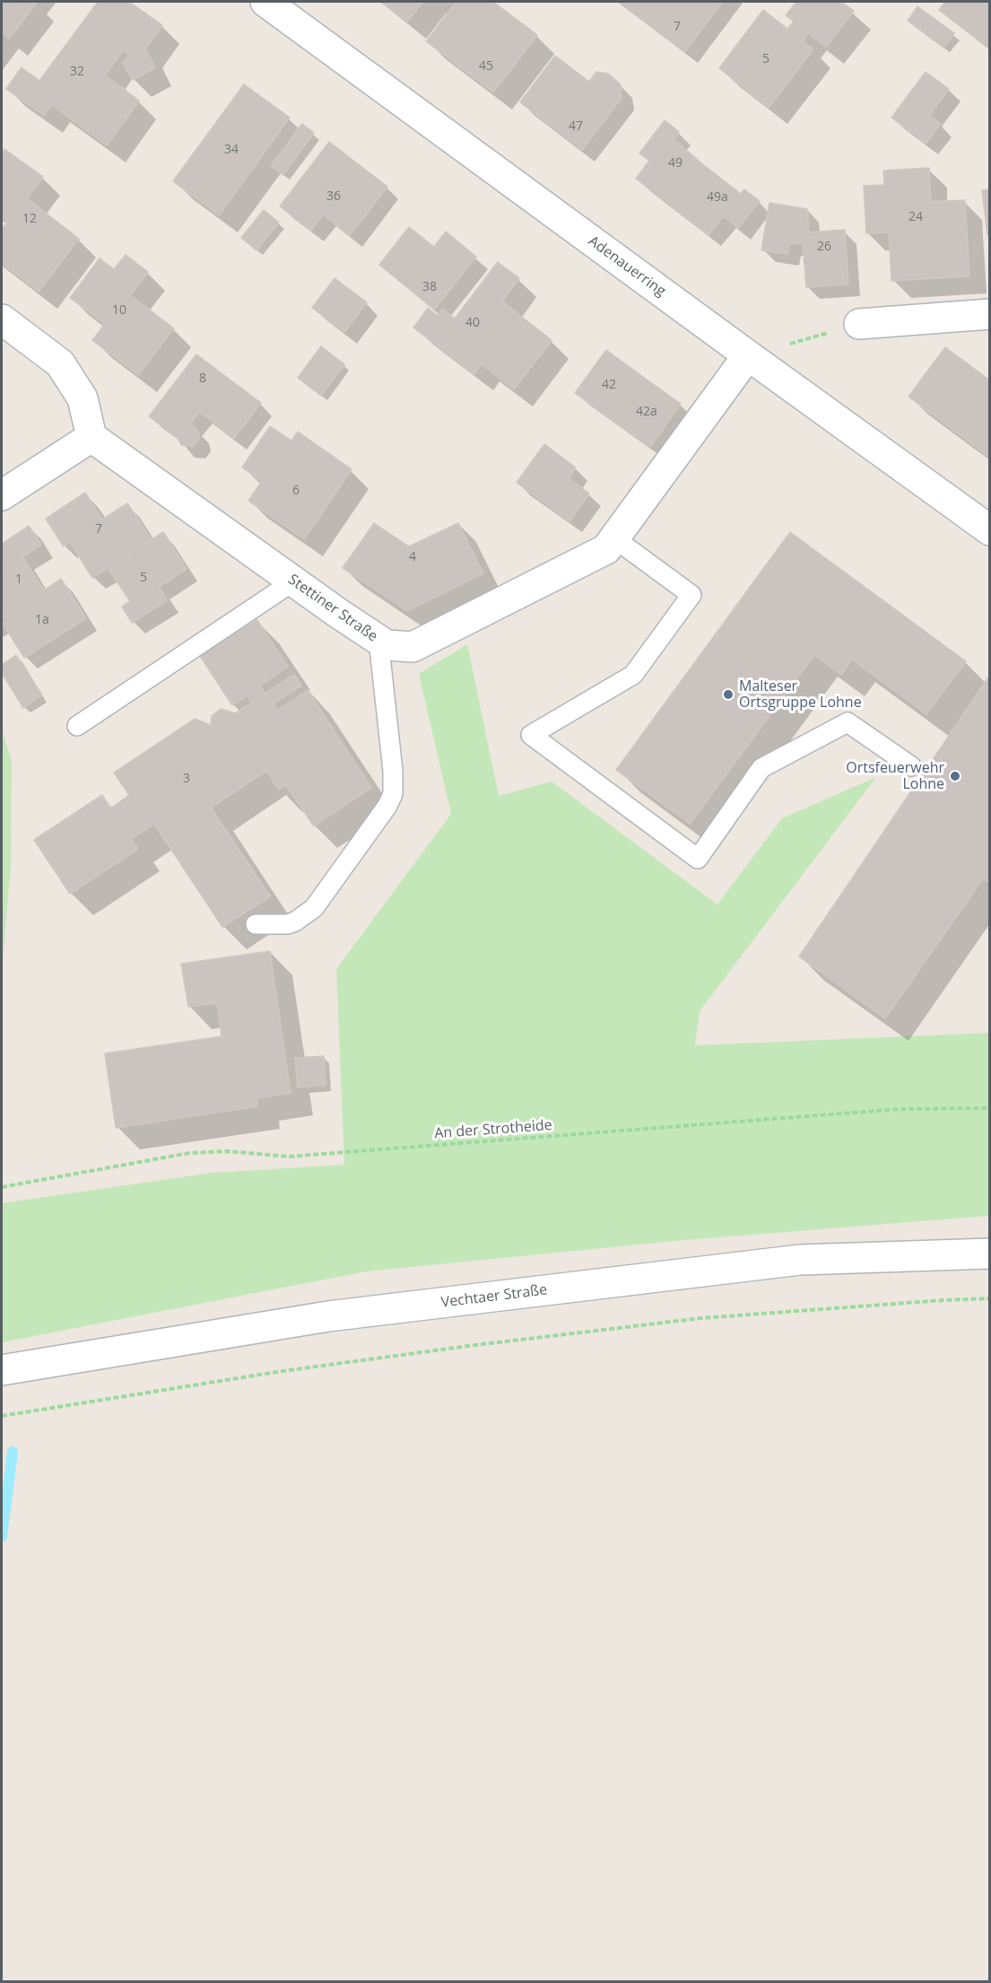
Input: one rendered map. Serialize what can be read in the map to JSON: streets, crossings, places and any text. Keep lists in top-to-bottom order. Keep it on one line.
{"streets":{"street":["Adenauerring","Stettiner Straße","Vechtaer Straße"],"path":["An der Strotheide"]},"crossings":[["Adenauerring","Stettiner Straße"]],"places":["Malteser Ortsgruppe Lohne","Ortsfeuerwehr Lohne"],"house_numbers":["7","5","45","32","47","34","49","36","49a","24","12","26","38","10","40","8","42","42a","6","7","4","5","1","1a","3"]}
